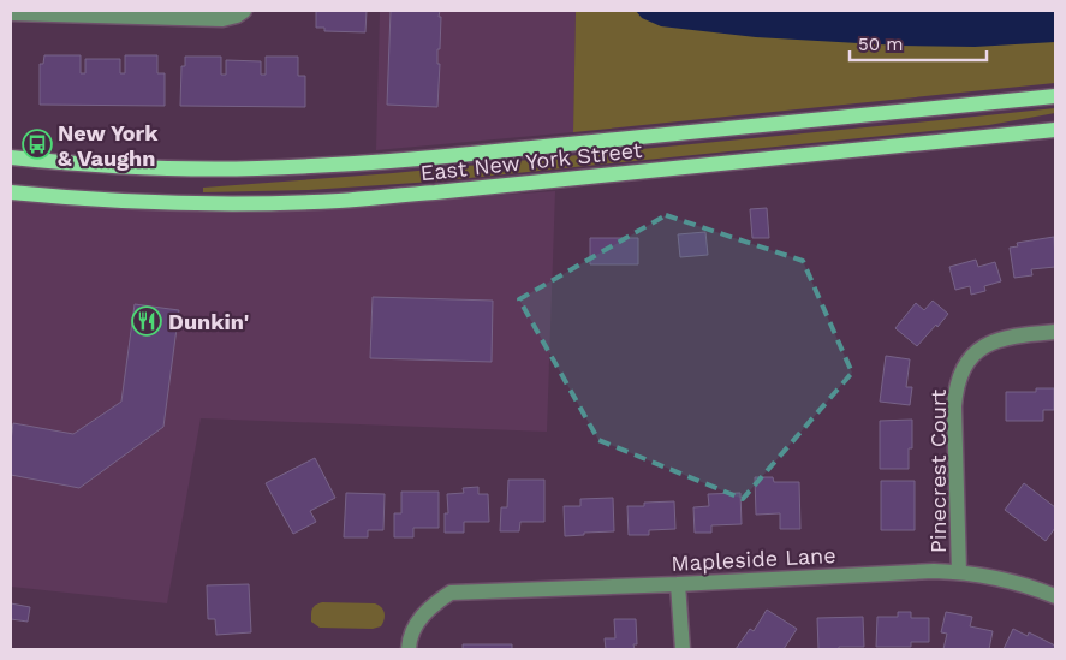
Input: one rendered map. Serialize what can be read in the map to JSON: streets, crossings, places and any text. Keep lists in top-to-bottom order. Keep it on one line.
{"streets":{"main road":["East New York Street"],"street":["Pinecrest Court","Mapleside Lane"]},"crossings":[["Pinecrest Court","Mapleside Lane"]],"places":{"bus stop":["New York & Vaughn"],"restaurant":["Dunkin'"]},"scale_bar":"50 m"}
